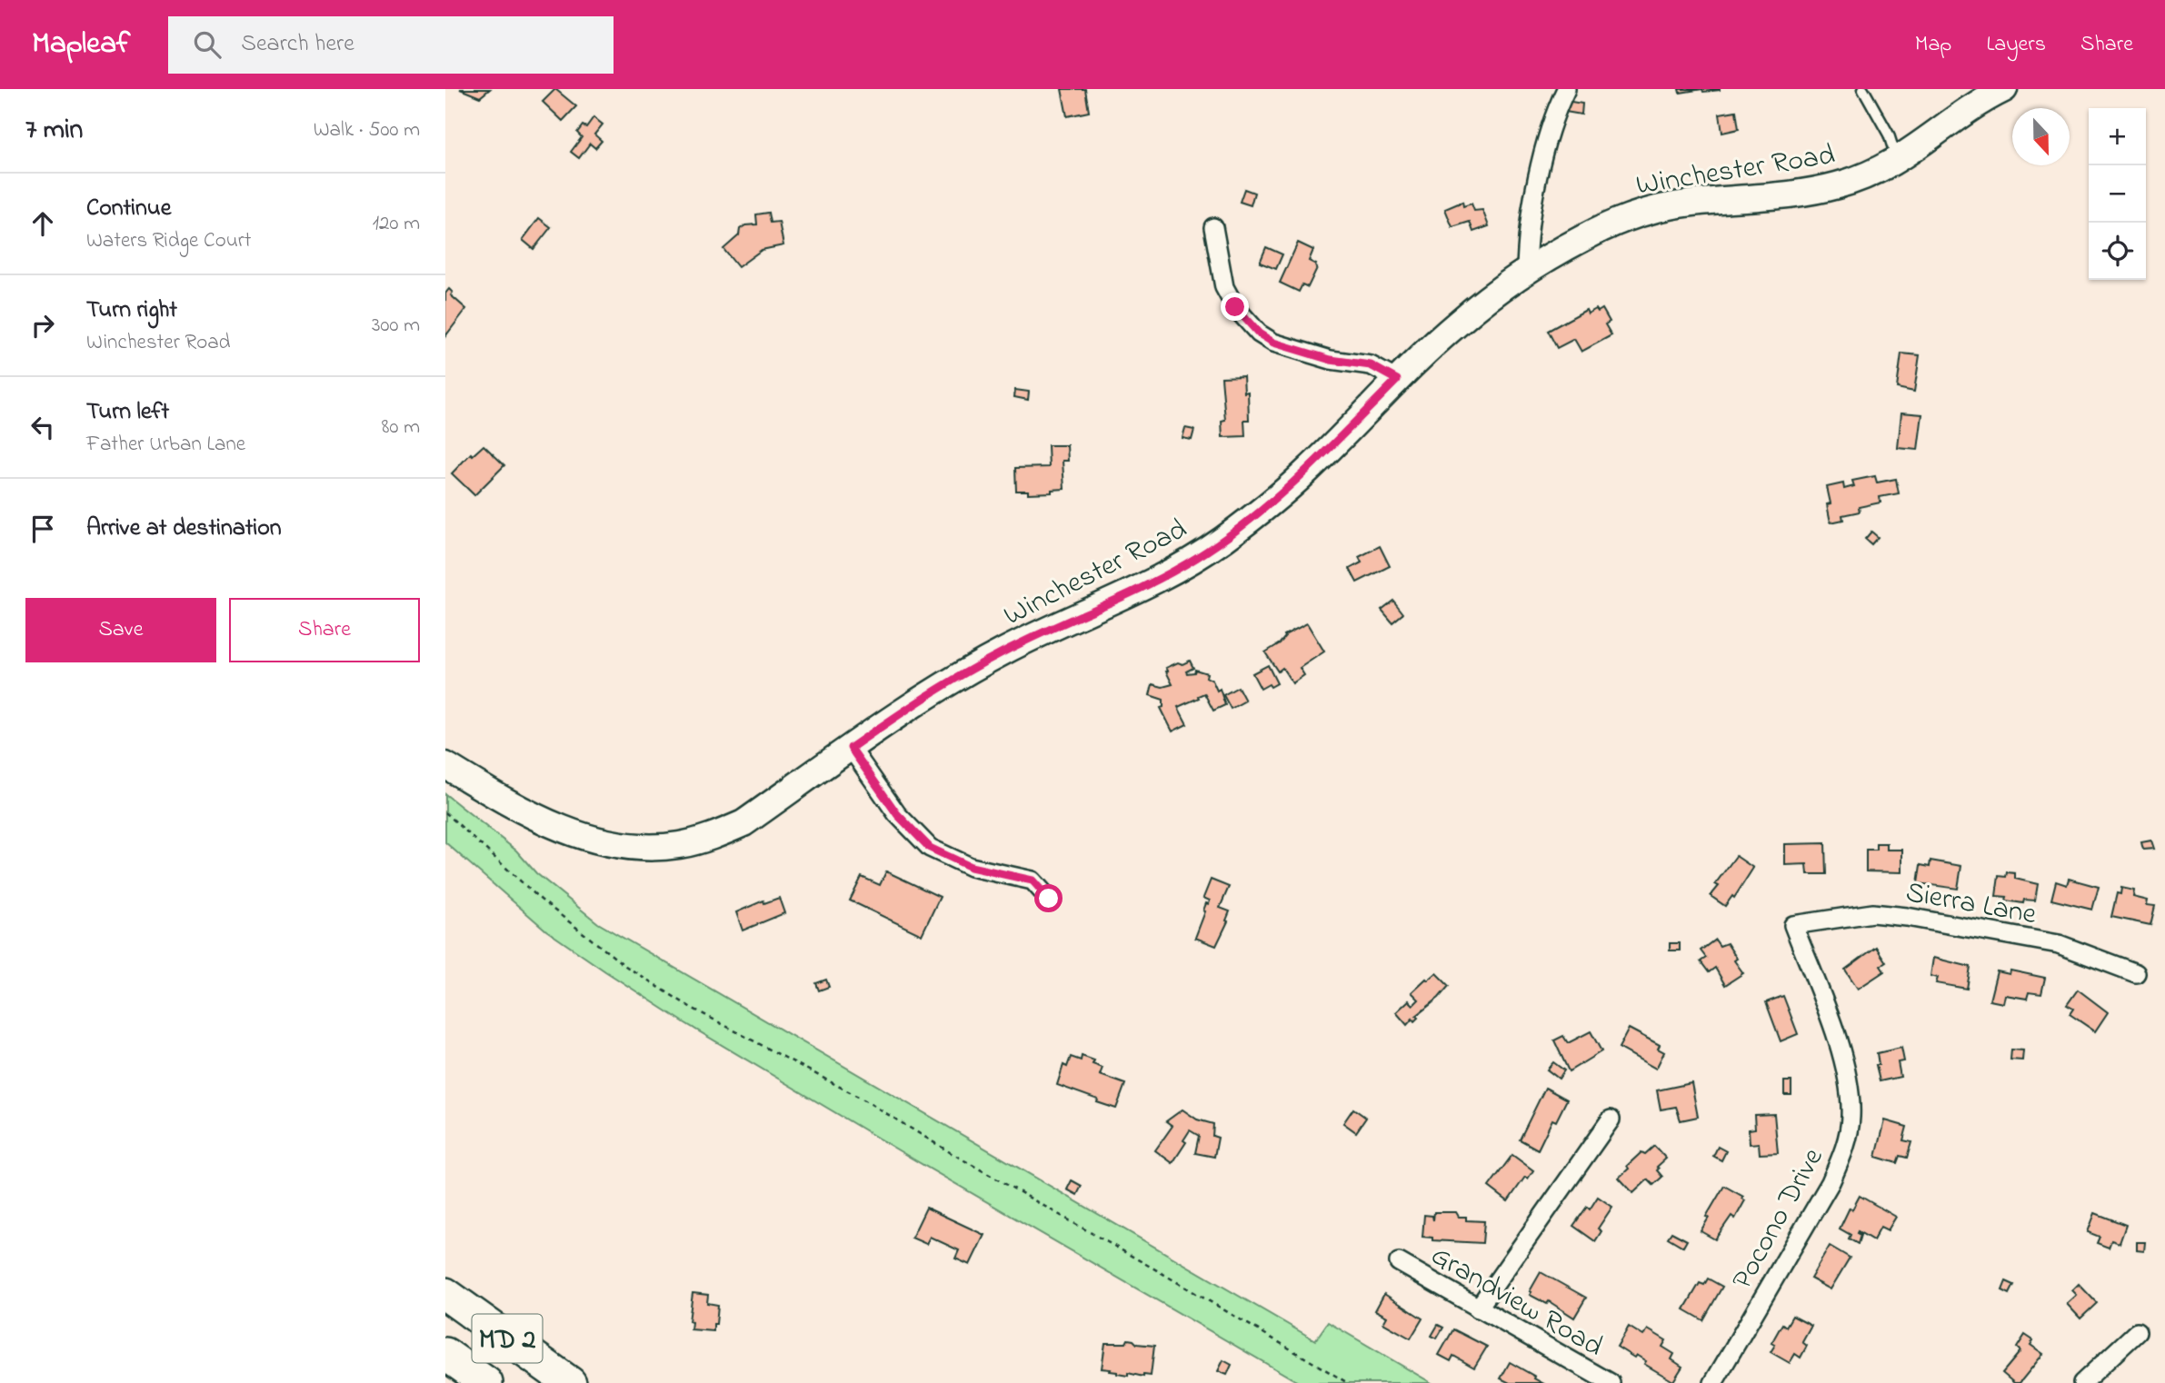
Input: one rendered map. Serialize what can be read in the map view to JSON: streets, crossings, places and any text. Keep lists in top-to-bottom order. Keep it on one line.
{"streets":{"highway":["MD 2"],"street":["Winchester Road","Sierra Lane","Pocono Drive","Grandview Road"]},"crossings":[["Sierra Lane","Pocono Drive"]],"north":"bottom","page":{"header":"Mapleaf","search":"Search here","nav":["Map","Layers","Share"],"heading":["7 min","Walk · 500 m"],"map_buttons":["+","−"],"list":[["Continue","Waters Ridge Court","120 m"],["Turn right","Winchester Road","300 m"],["Turn left","Father Urban Lane","80 m"],"Arrive at destination"],"buttons":["Save","Share"]}}
